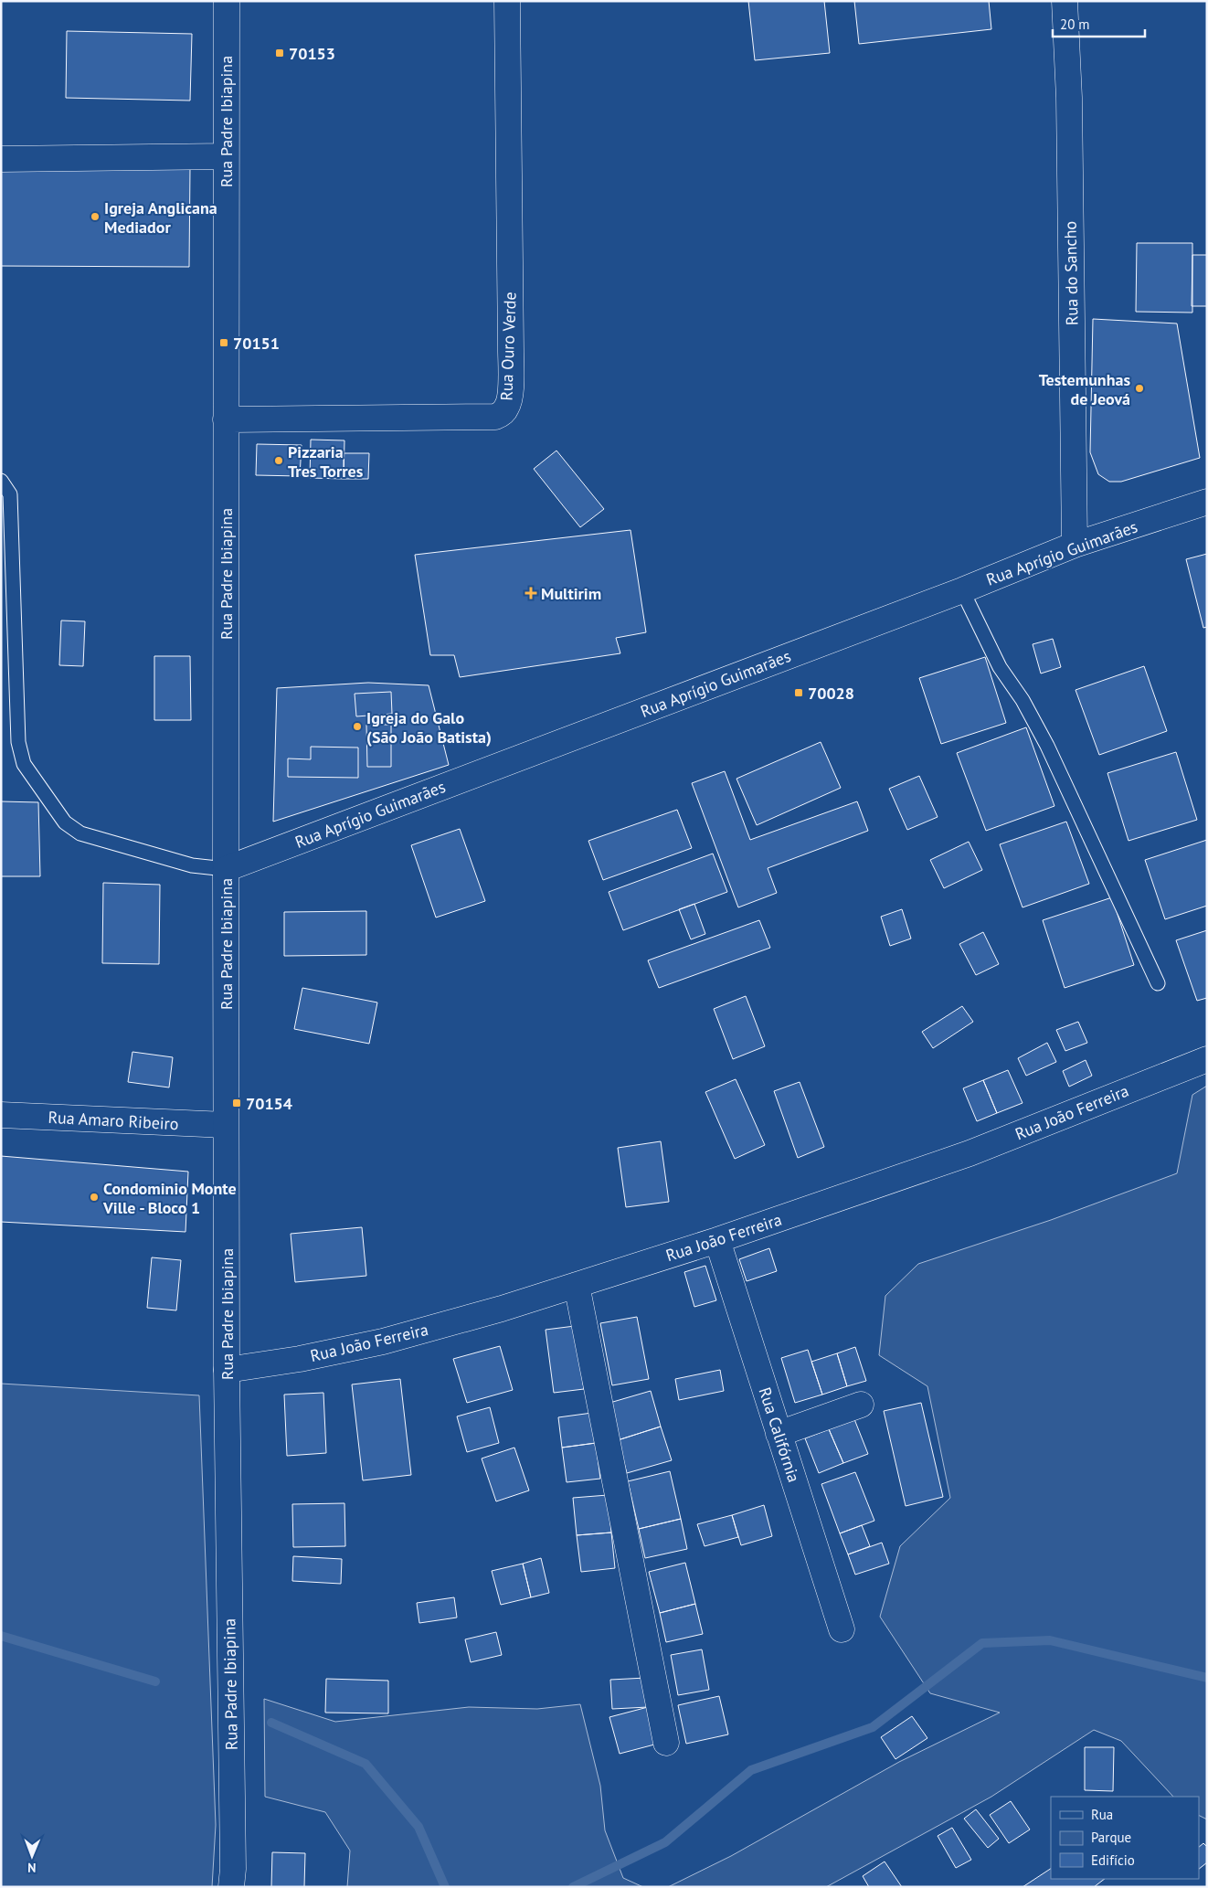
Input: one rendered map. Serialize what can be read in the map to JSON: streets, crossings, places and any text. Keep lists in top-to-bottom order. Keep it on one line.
{"streets":{"street":["Rua Padre Ibiapina","Rua do Sancho","Rua Ouro Verde","Rua Aprígio Guimarães","Rua João Ferreira","Rua Amaro Ribeiro","Rua Califórnia"]},"crossings":[["Rua Padre Ibiapina","Rua Ouro Verde"],["Rua Padre Ibiapina","Rua Aprígio Guimarães"],["Rua Padre Ibiapina","Rua João Ferreira"],["Rua Padre Ibiapina","Rua Amaro Ribeiro"],["Rua do Sancho","Rua Aprígio Guimarães"],["Rua João Ferreira","Rua Califórnia"]],"places":{"transit":["70153","70151","70028","70154"],"other":["Igreja Anglicana Mediador","Testemunhas de Jeová","Pizzaria Tres Torres","Igreja do Galo (São João Batista)","Condominio Monte Ville - Bloco 1"],"health":["Multirim"]},"legend":["Rua","Parque","Edifício"],"scale_bar":"20 m","north":"bottom"}
